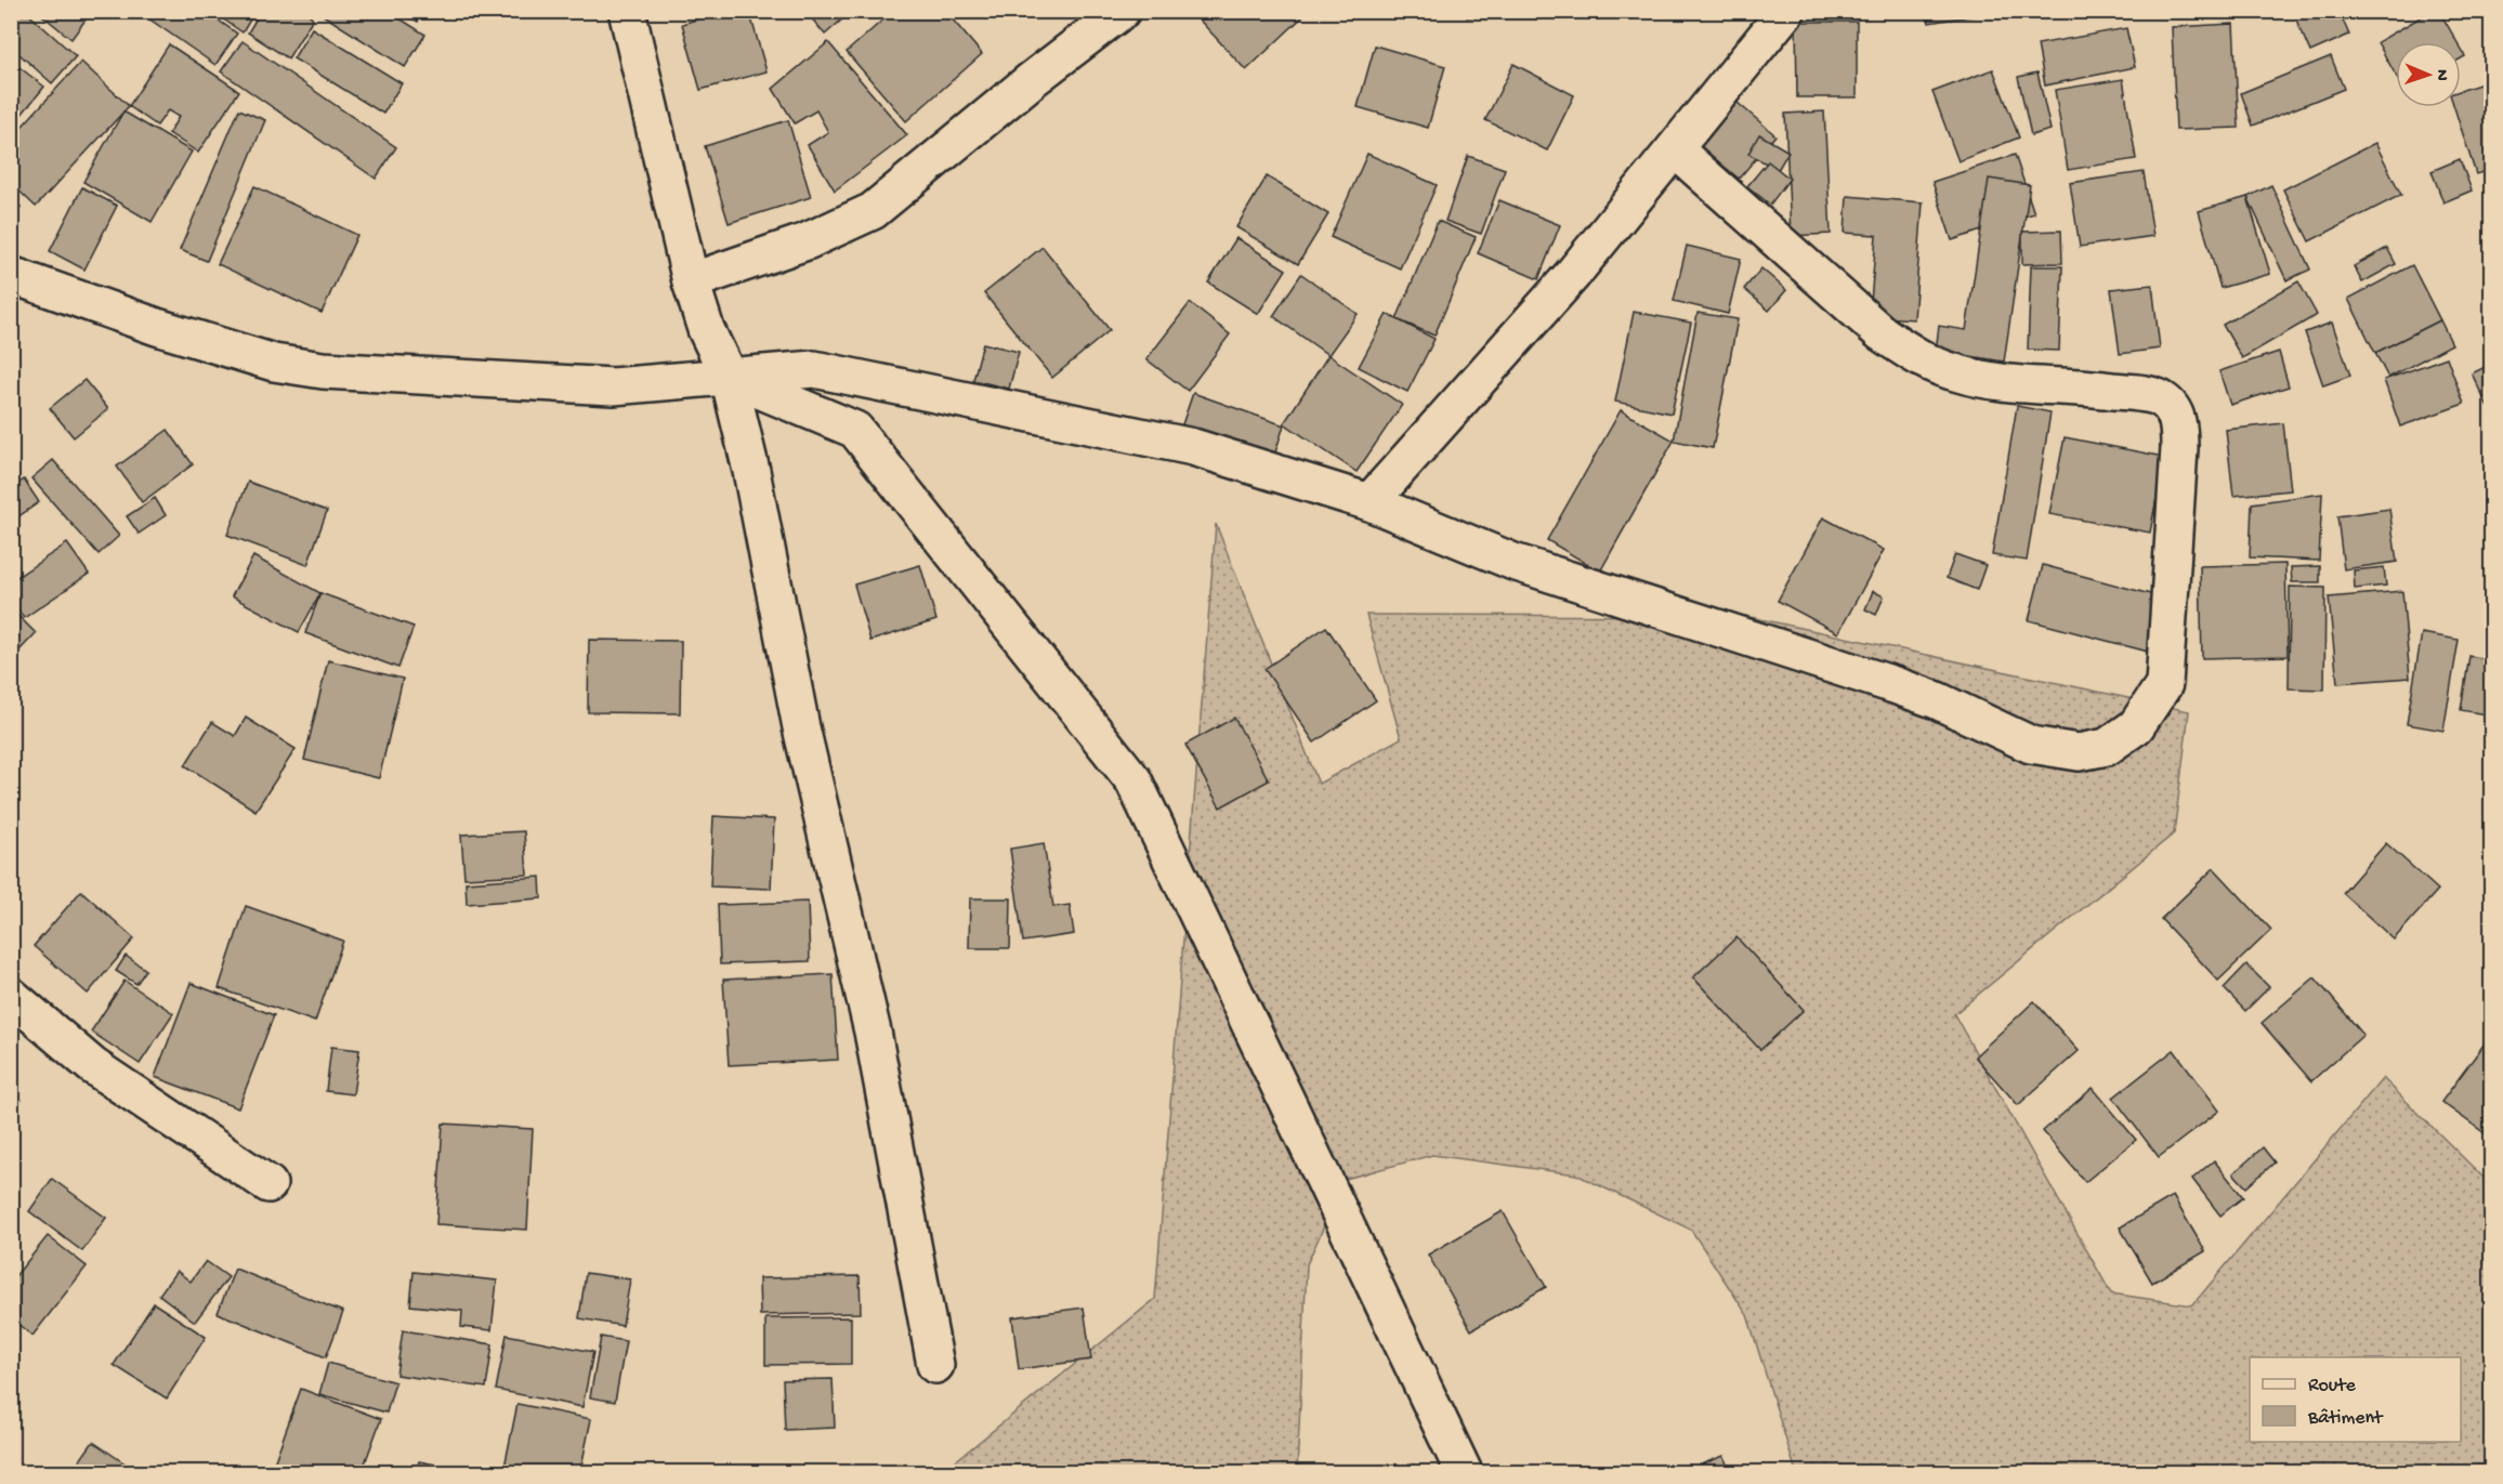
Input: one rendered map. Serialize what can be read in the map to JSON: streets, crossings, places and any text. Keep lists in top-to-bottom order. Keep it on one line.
{"legend":["Route","Bâtiment"],"north":"right"}
